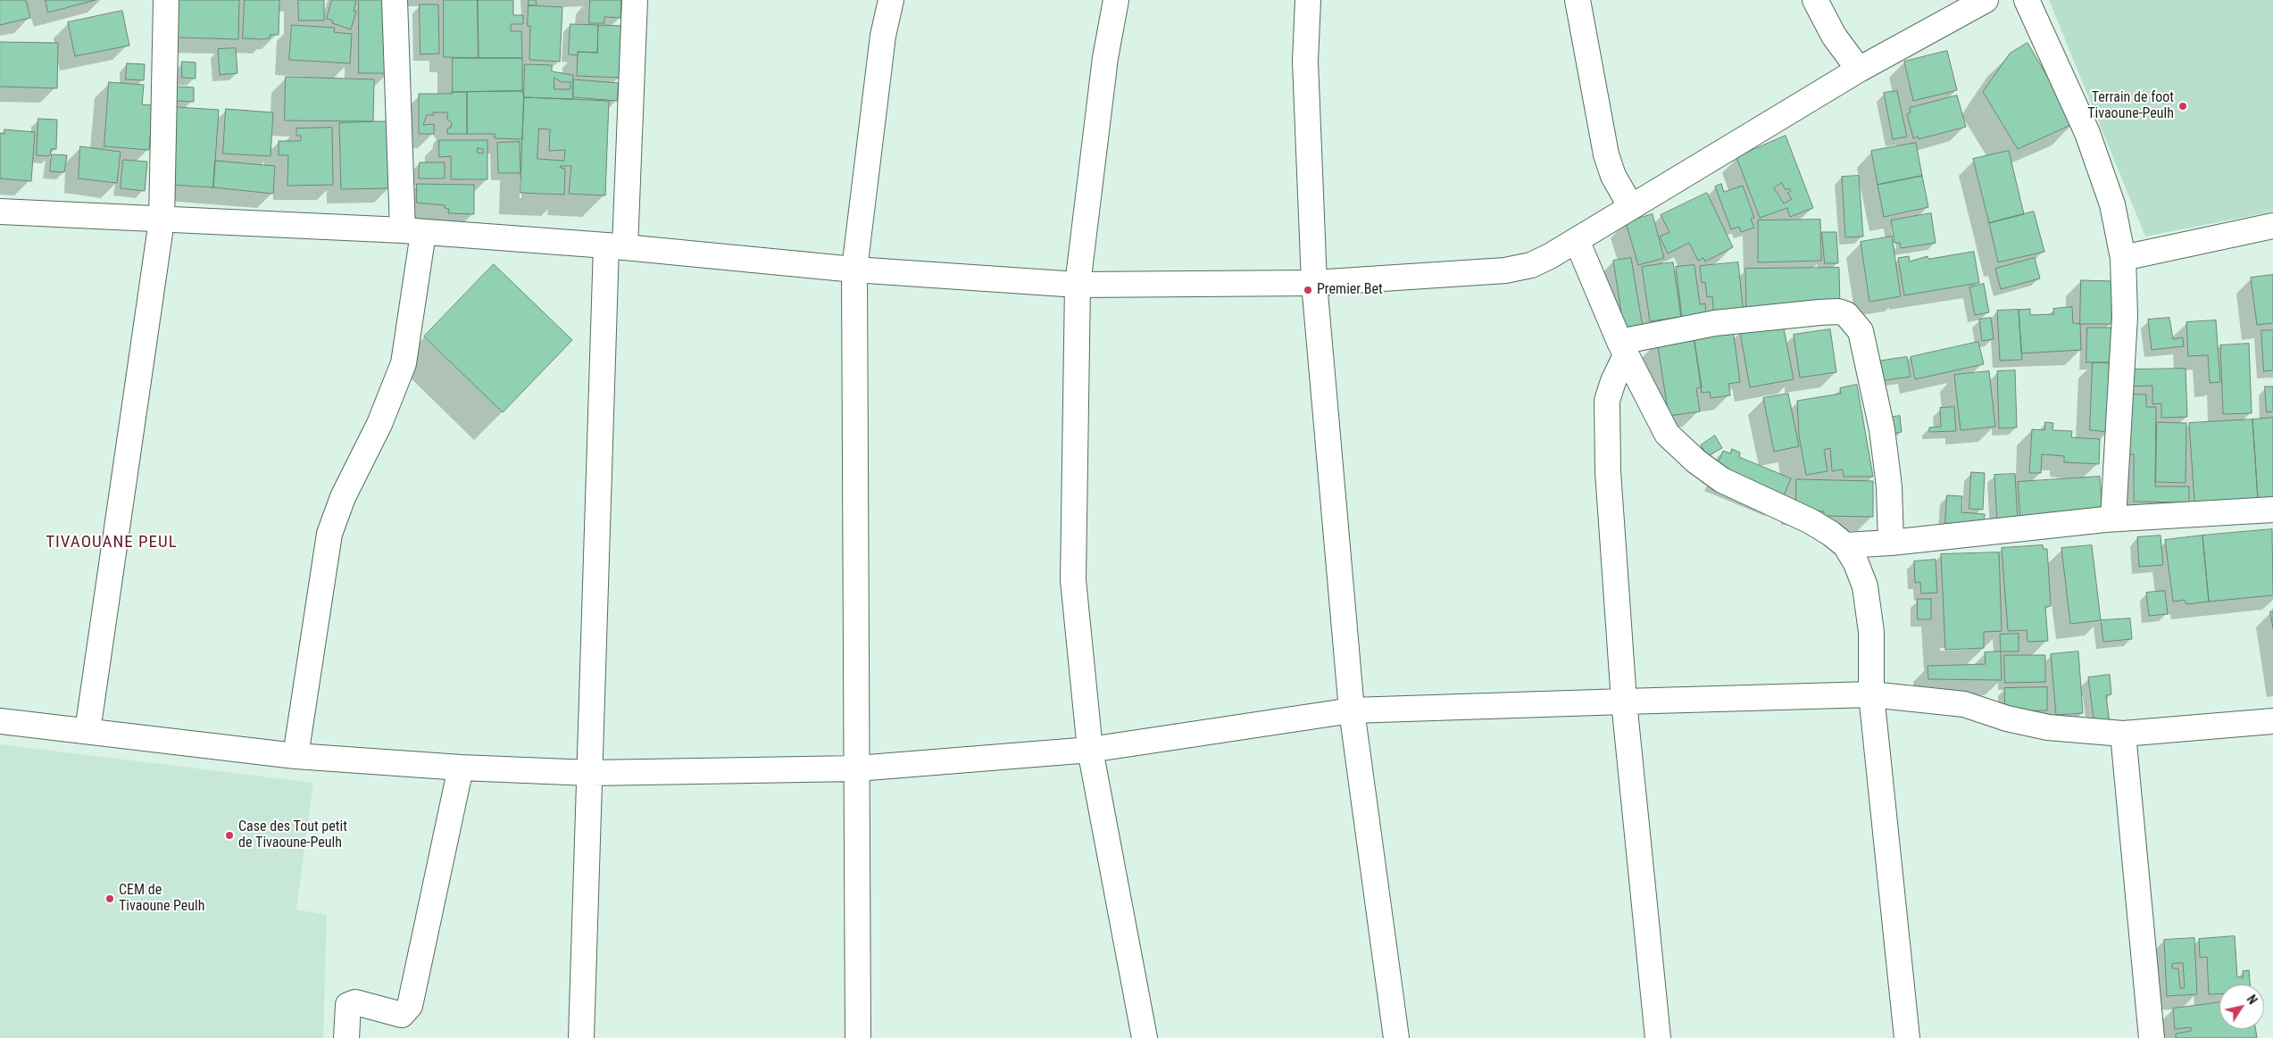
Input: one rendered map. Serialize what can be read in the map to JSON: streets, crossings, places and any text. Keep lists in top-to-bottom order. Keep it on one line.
{"districts":["TIVAOUANE PEUL"],"places":["Terrain de foot Tivaoune-Peulh","Premier Bet","Case des Tout petit de Tivaoune-Peulh","CEM de Tivaoune Peulh"],"north":"top right"}
